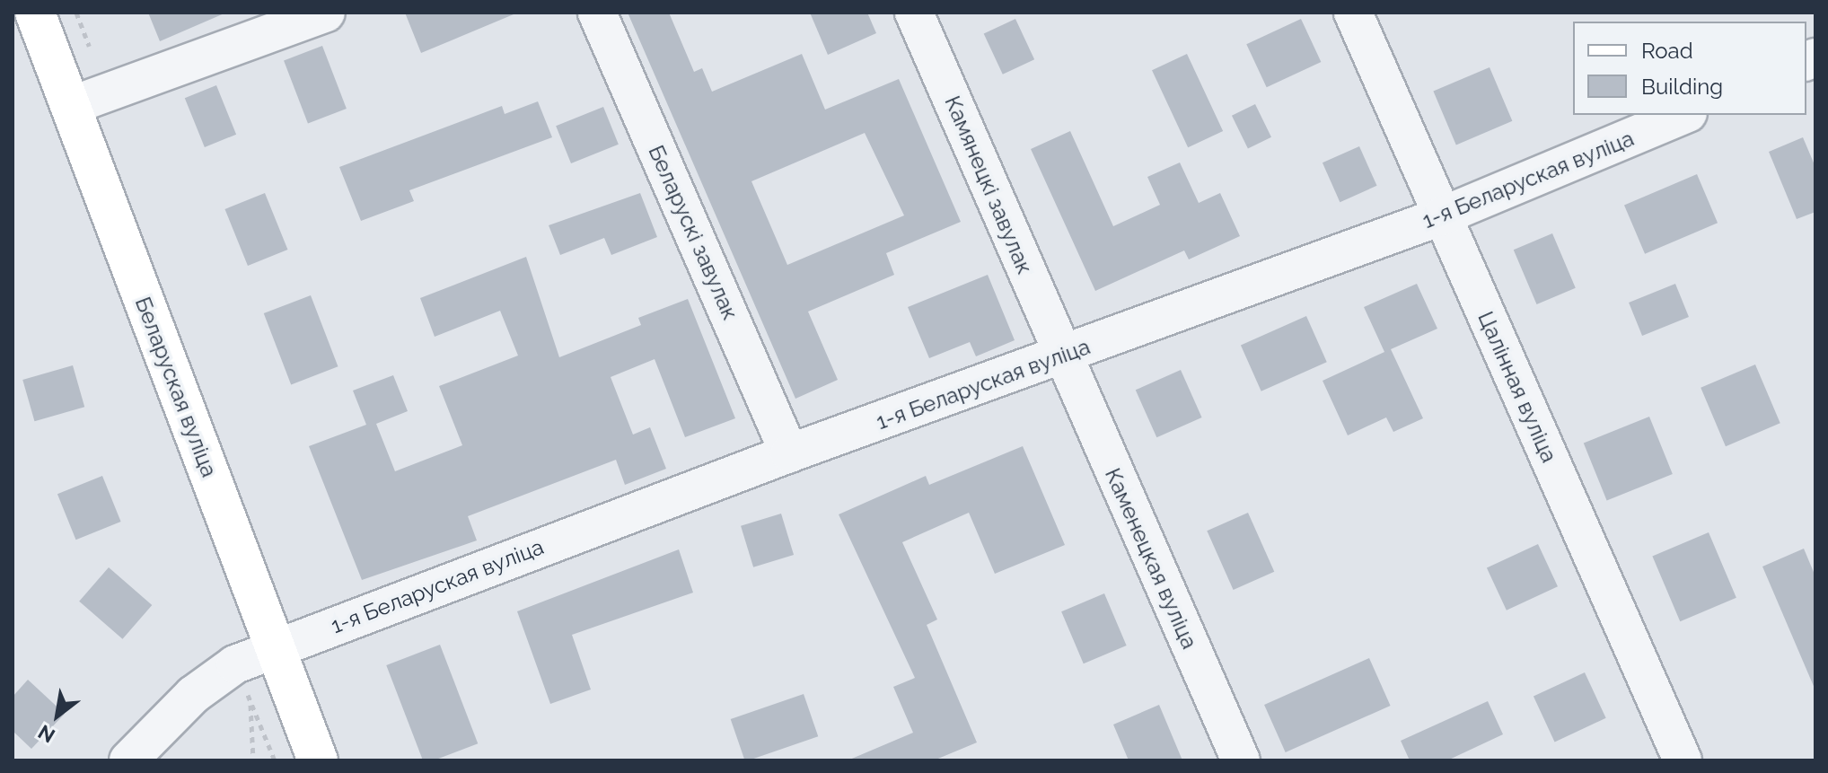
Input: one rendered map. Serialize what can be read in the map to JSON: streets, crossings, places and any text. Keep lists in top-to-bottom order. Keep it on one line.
{"streets":{"main road":["Беларуская вуліца"],"street":["1-я Беларуская вуліца","Камянецкі завулак","Беларускі завулак","Цалінная вуліца","Каменецкая вуліца"]},"crossings":[["1-я Беларуская вуліца","Камянецкі завулак"],["1-я Беларуская вуліца","Беларускі завулак"],["1-я Беларуская вуліца","Беларуская вуліца"],["1-я Беларуская вуліца","Цалінная вуліца"],["1-я Беларуская вуліца","Каменецкая вуліца"],["Камянецкі завулак","Каменецкая вуліца"]],"legend":["Road","Building"],"north":"bottom left"}
